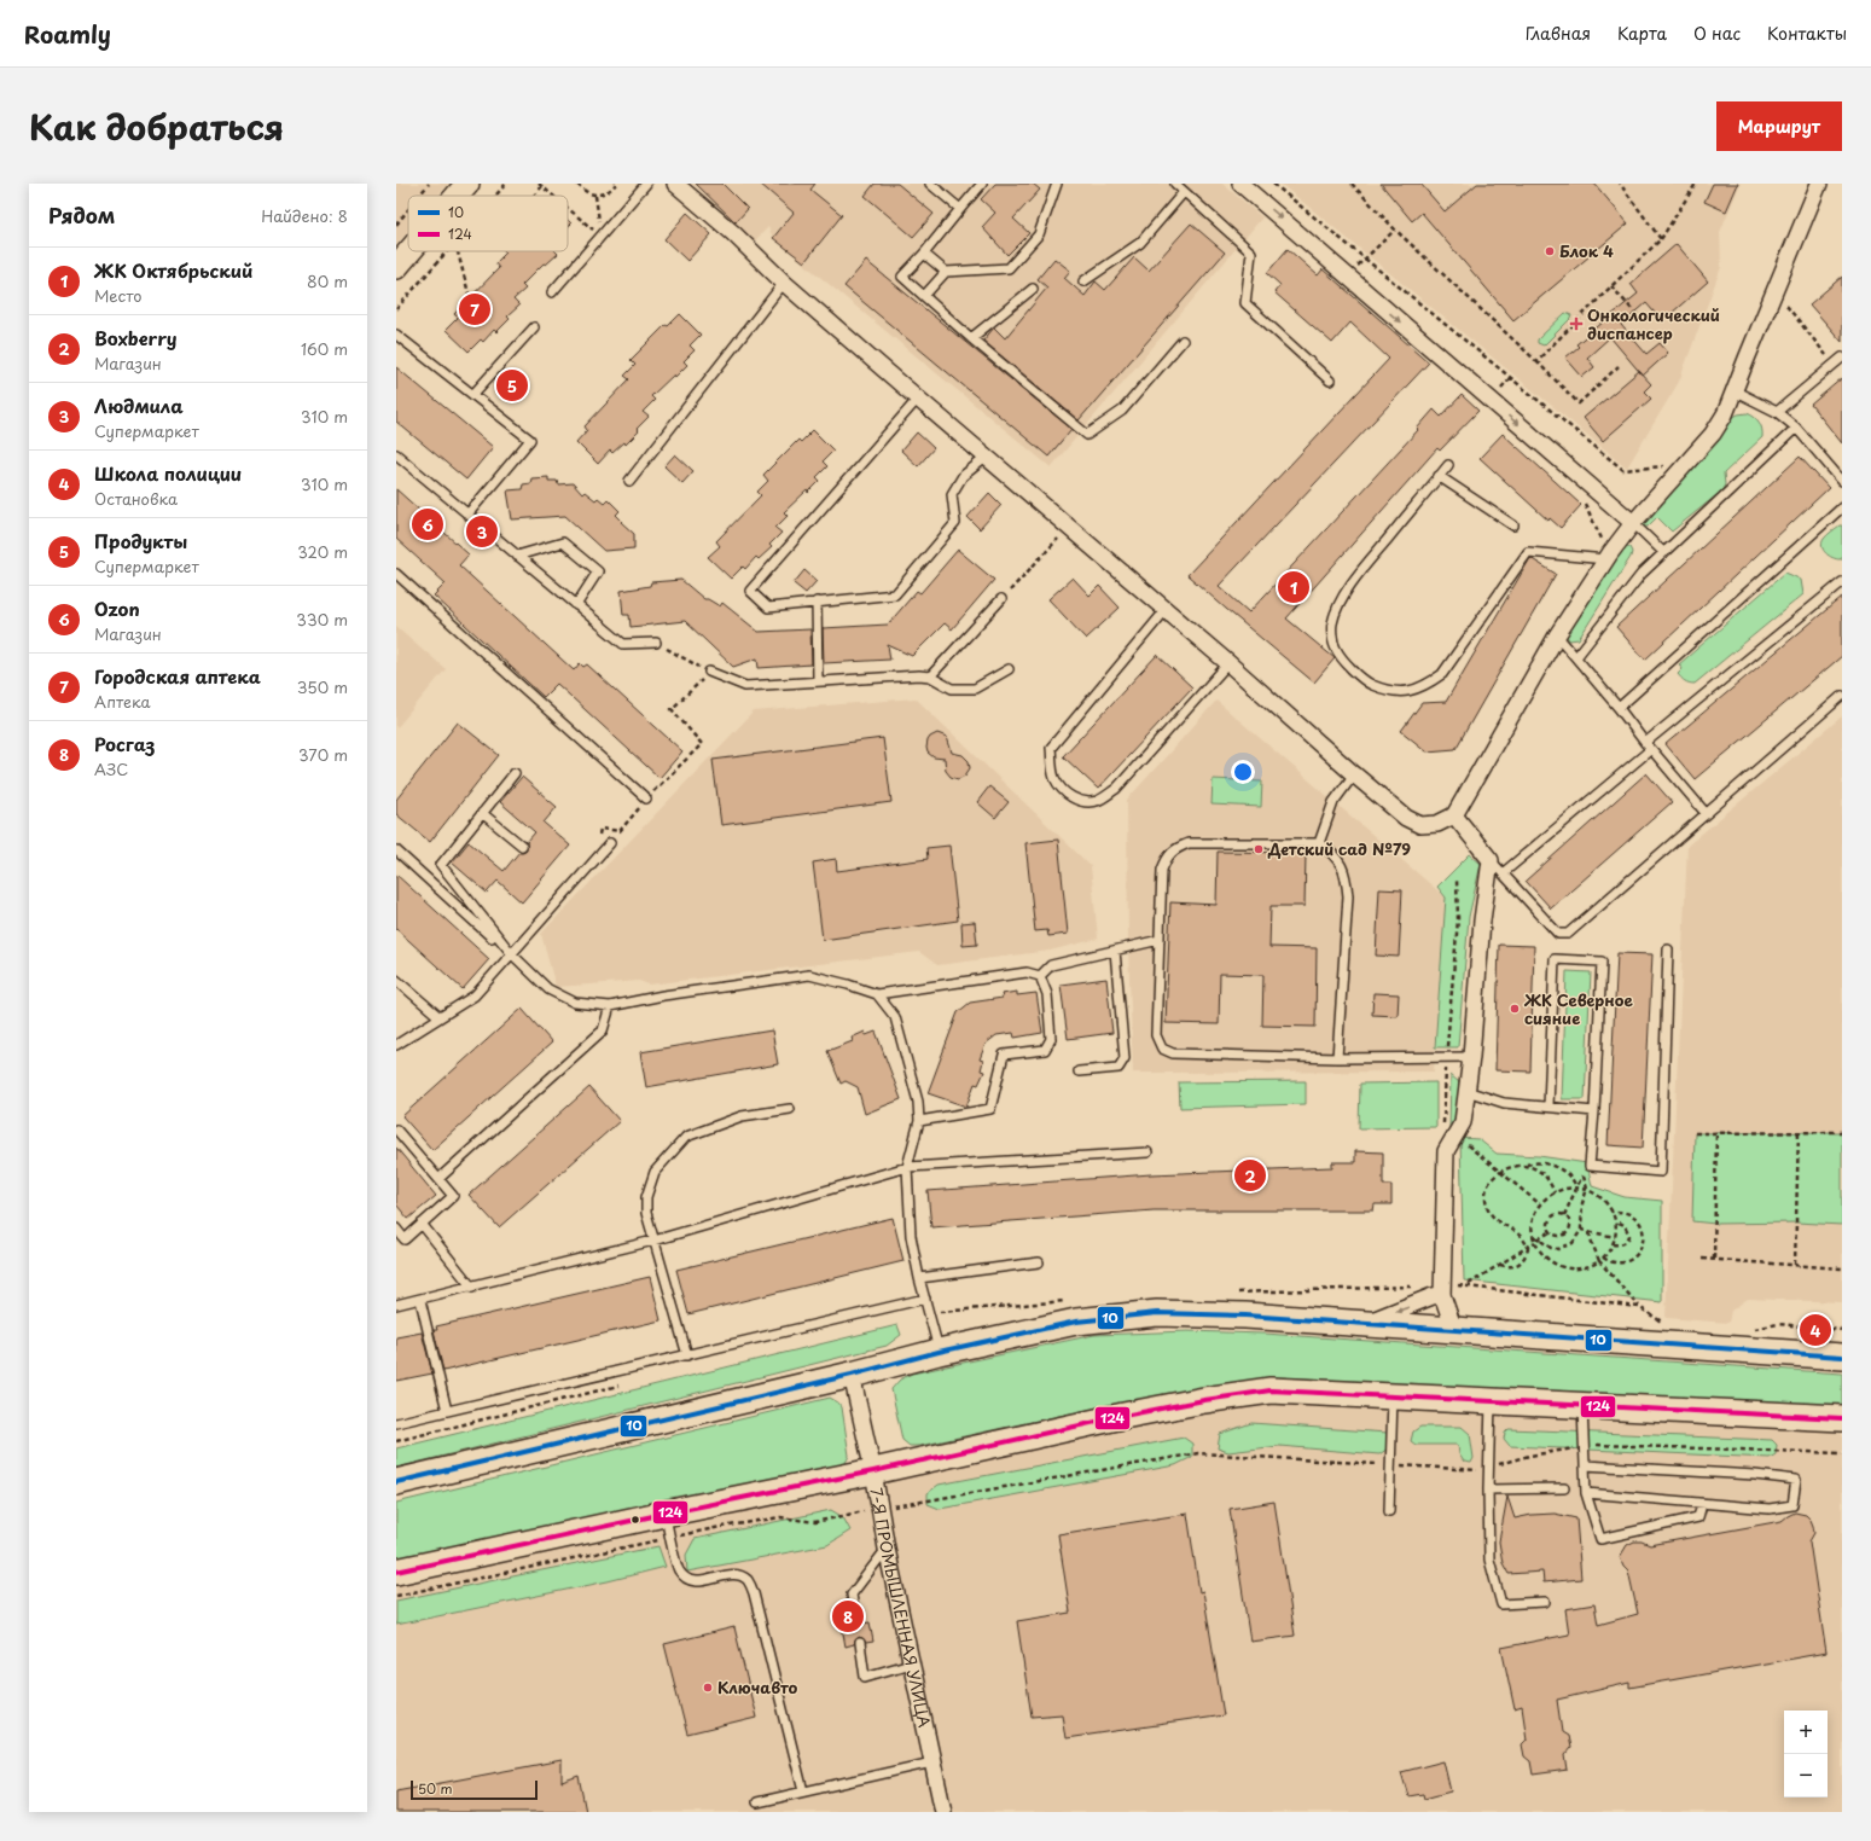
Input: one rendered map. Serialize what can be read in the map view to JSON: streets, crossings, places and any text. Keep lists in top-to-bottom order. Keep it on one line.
{"streets":{"street":["7-Я ПРОМЫШЛЕННАЯ УЛИЦА"]},"places":{"other":["Блок 4","Детский сад №79","ЖК Северное сияние","Ключавто"],"health":["Онкологический диспансер"]},"lines":["transit line 10","transit line 124"],"legend":["10","124"],"scale_bar":"50 m","page":{"header":"Roamly","nav":["Главная","Карта","О нас","Контакты"],"title":"Как добраться","buttons":"Маршрут","heading":["Рядом","Найдено: 8"],"list":[{"mark":"1","name":"ЖК Октябрьский","note":"Место","value":"80 m"},{"mark":"2","name":"Boxberry","note":"Магазин","value":"160 m"},{"mark":"3","name":"Людмила","note":"Супермаркет","value":"310 m"},{"mark":"4","name":"Школа полиции","note":"Остановка","value":"310 m"},{"mark":"5","name":"Продукты","note":"Супермаркет","value":"320 m"},{"mark":"6","name":"Ozon","note":"Магазин","value":"330 m"},{"mark":"7","name":"Городская аптека","note":"Аптека","value":"350 m"},{"mark":"8","name":"Росгаз","note":"АЗС","value":"370 m"}],"pins":["7","5","6","3","1","2","4","8"],"map_buttons":["+","−"],"scale":"50 m"}}
